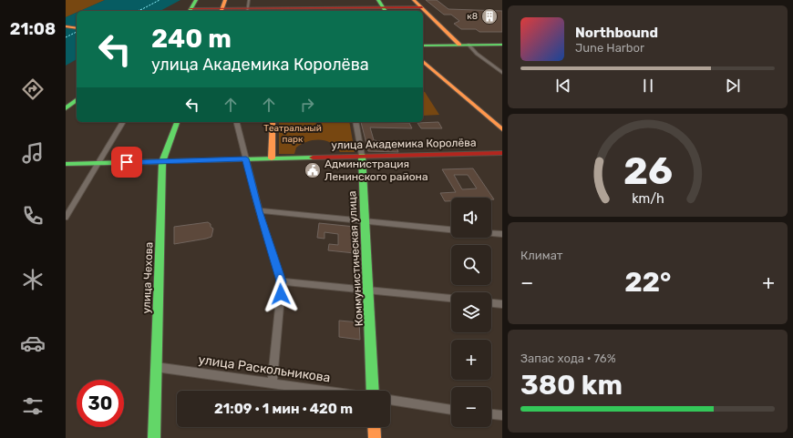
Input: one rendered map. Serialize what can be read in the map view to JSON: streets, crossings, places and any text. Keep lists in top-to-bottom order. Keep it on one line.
{"streets":{"main road":["улица Академика Королёва","Коммунистическая улица","улица Чехова"],"street":["улица Раскольникова"]},"crossings":[["улица Академика Королёва","Коммунистическая улица"],["улица Академика Королёва","улица Чехова"],["улица Чехова","улица Раскольникова"]],"parks":["Театральный парк"],"places":{"building":["к8"],"public building":["Администрация Ленинского района"]},"page":{"tabs":"21:08","turn":["240 m","улица Академика Королёва"],"song":["Northbound","June Harbor"],"map_buttons":["+","−"],"tile":["Климат",["Запас хода · 76%","380 km"]],"heat":["−","22°","+"],"limit":"30","trip":"21:09 · 1 мин · 420 m","gauge":["26","km/h"]}}
